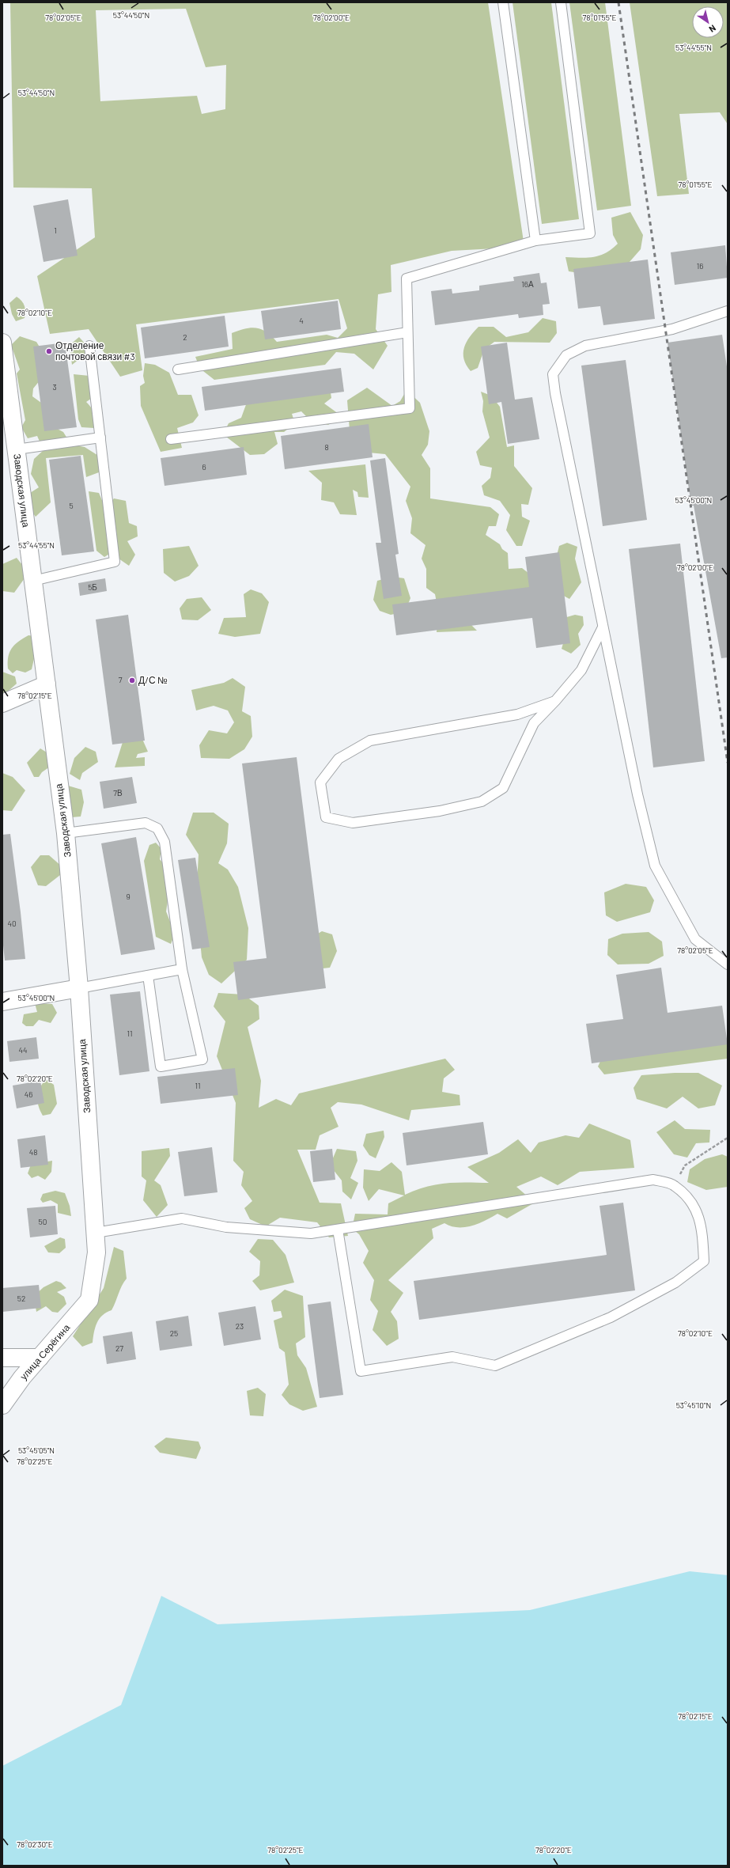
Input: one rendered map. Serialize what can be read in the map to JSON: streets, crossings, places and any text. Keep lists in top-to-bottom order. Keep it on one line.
{"streets":{"street":["Заводская улица","улица Серёгина"]},"crossings":[["Заводская улица","улица Серёгина"]],"places":["Отделение почтовой связи #3","Д/С №"],"house_numbers":["1","16","16А","4","2","3","8","6","5","5Б","7","7В","9","40","11","44","11","46","48","50","52","23","25","27"],"north":"bottom right","coordinates":["53°44'50\"N","78°02'00\"E","78°01'55\"E","78°02'05\"E","53°44'55\"N","78°02'10\"E","53°45'00\"N","78°02'15\"E","78°02'20\"E","53°45'10\"N","53°45'05\"N","78°02'25\"E","78°02'30\"E"]}
